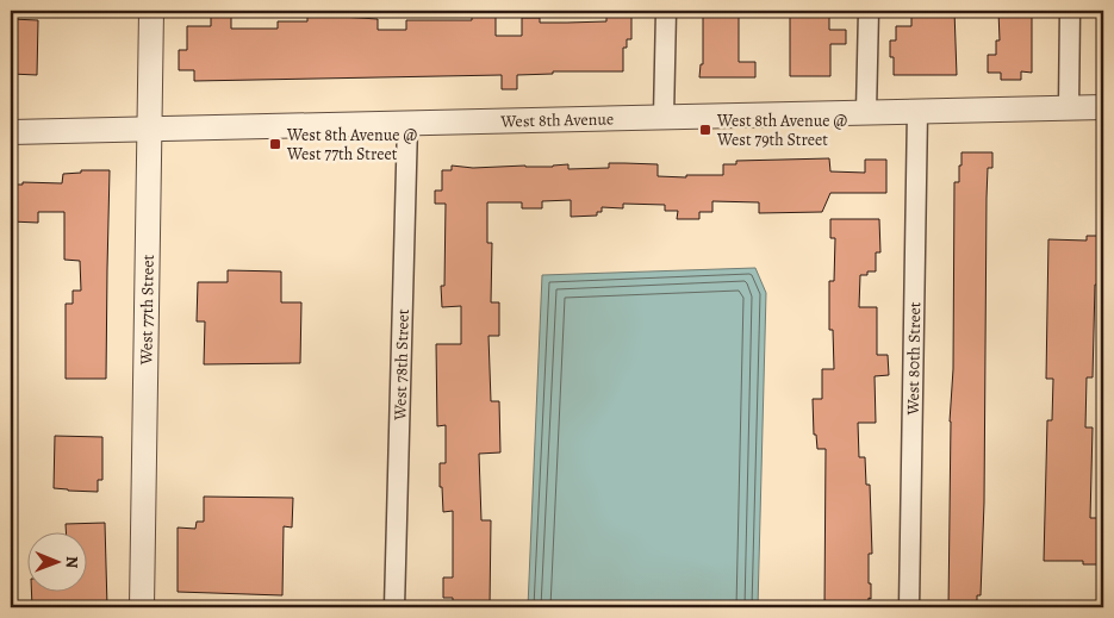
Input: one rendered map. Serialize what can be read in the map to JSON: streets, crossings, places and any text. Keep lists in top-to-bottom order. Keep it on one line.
{"streets":{"street":["West 8th Avenue","West 77th Street","West 80th Street","West 78th Street"]},"crossings":[["West 8th Avenue","West 77th Street"],["West 8th Avenue","West 80th Street"],["West 8th Avenue","West 78th Street"]],"places":{"transit":["West 8th Avenue @ West 79th Street","West 8th Avenue @ West 77th Street"]},"north":"right"}
